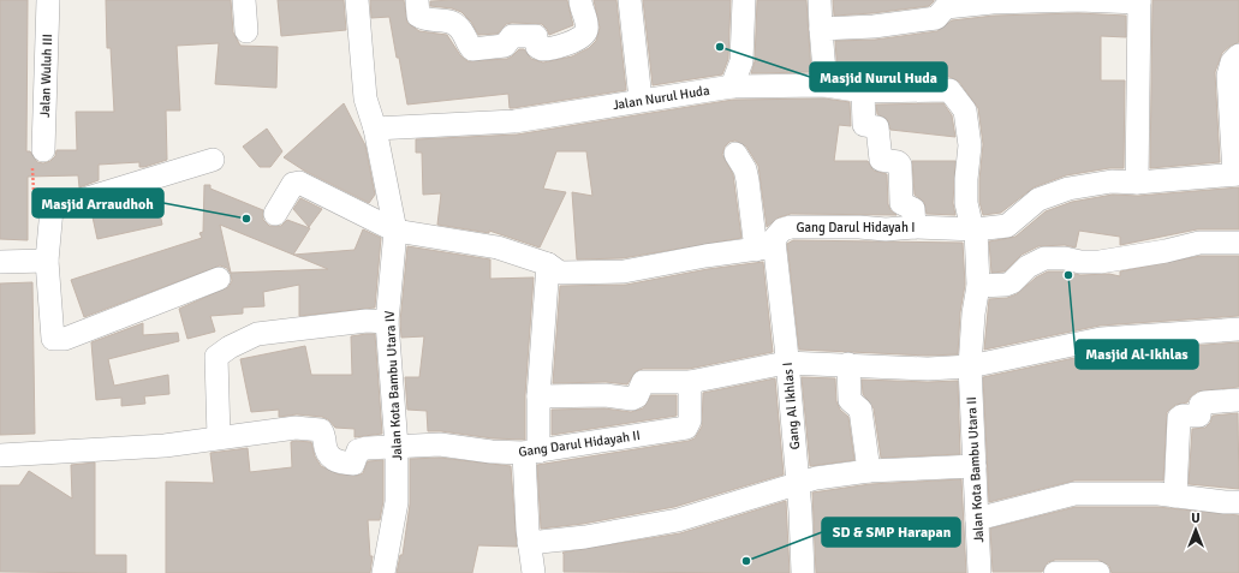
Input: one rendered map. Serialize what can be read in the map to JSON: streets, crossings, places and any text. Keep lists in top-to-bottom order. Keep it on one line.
{"streets":{"street":["Jalan Wuluh III","Jalan Nurul Huda","Gang Darul Hidayah I","Jalan Kota Bambu Utara IV","Gang Al Ikhlas I","Gang Darul Hidayah II","Jalan Kota Bambu Utara II"]},"crossings":[["Jalan Nurul Huda","Gang Darul Hidayah I"],["Jalan Nurul Huda","Jalan Kota Bambu Utara IV"],["Jalan Nurul Huda","Jalan Kota Bambu Utara II"],["Gang Darul Hidayah I","Jalan Kota Bambu Utara IV"],["Gang Darul Hidayah I","Gang Al Ikhlas I"],["Gang Darul Hidayah I","Jalan Kota Bambu Utara II"],["Jalan Kota Bambu Utara IV","Gang Darul Hidayah II"]],"places":["Masjid Nurul Huda","Masjid Arraudhoh","Masjid Al-Ikhlas","SD & SMP Harapan"],"north":"top"}
